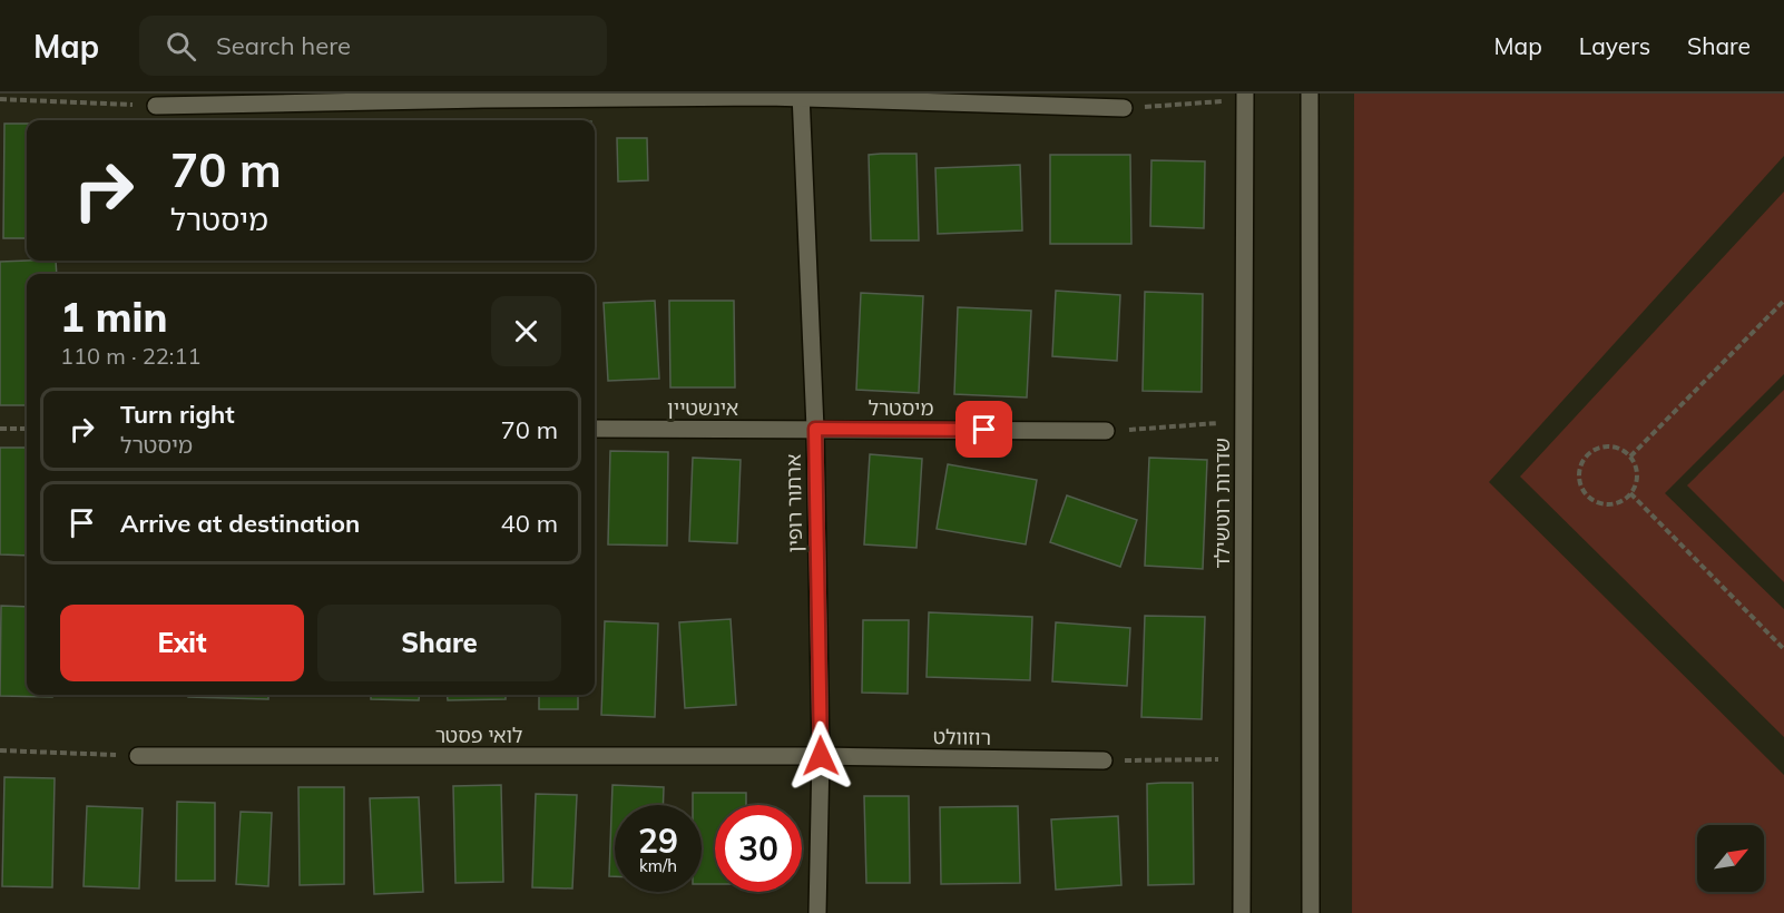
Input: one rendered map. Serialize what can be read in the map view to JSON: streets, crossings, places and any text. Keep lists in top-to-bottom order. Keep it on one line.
{"streets":{"street":["אינשטיין","מיסטרל","ארתור רופין","שדרות רוטשילד","לואי פסטר","רוזוולט"]},"crossings":[["אינשטיין","מיסטרל"],["אינשטיין","ארתור רופין"],["מיסטרל","ארתור רופין"],["ארתור רופין","לואי פסטר"],["ארתור רופין","רוזוולט"],["לואי פסטר","רוזוולט"]],"north":"top right","page":{"header":"Map","search":"Search here","nav":["Map","Layers","Share"],"turn":["70 m","מיסטרל"],"heading":["1 min","110 m · 22:11"],"list":[{"name":"Turn right","note":"מיסטרל","value":"70 m"},{"name":"Arrive at destination","value":"40 m"}],"buttons":["Exit","Share"],"speed":"29 km/h","limit":"30"}}
